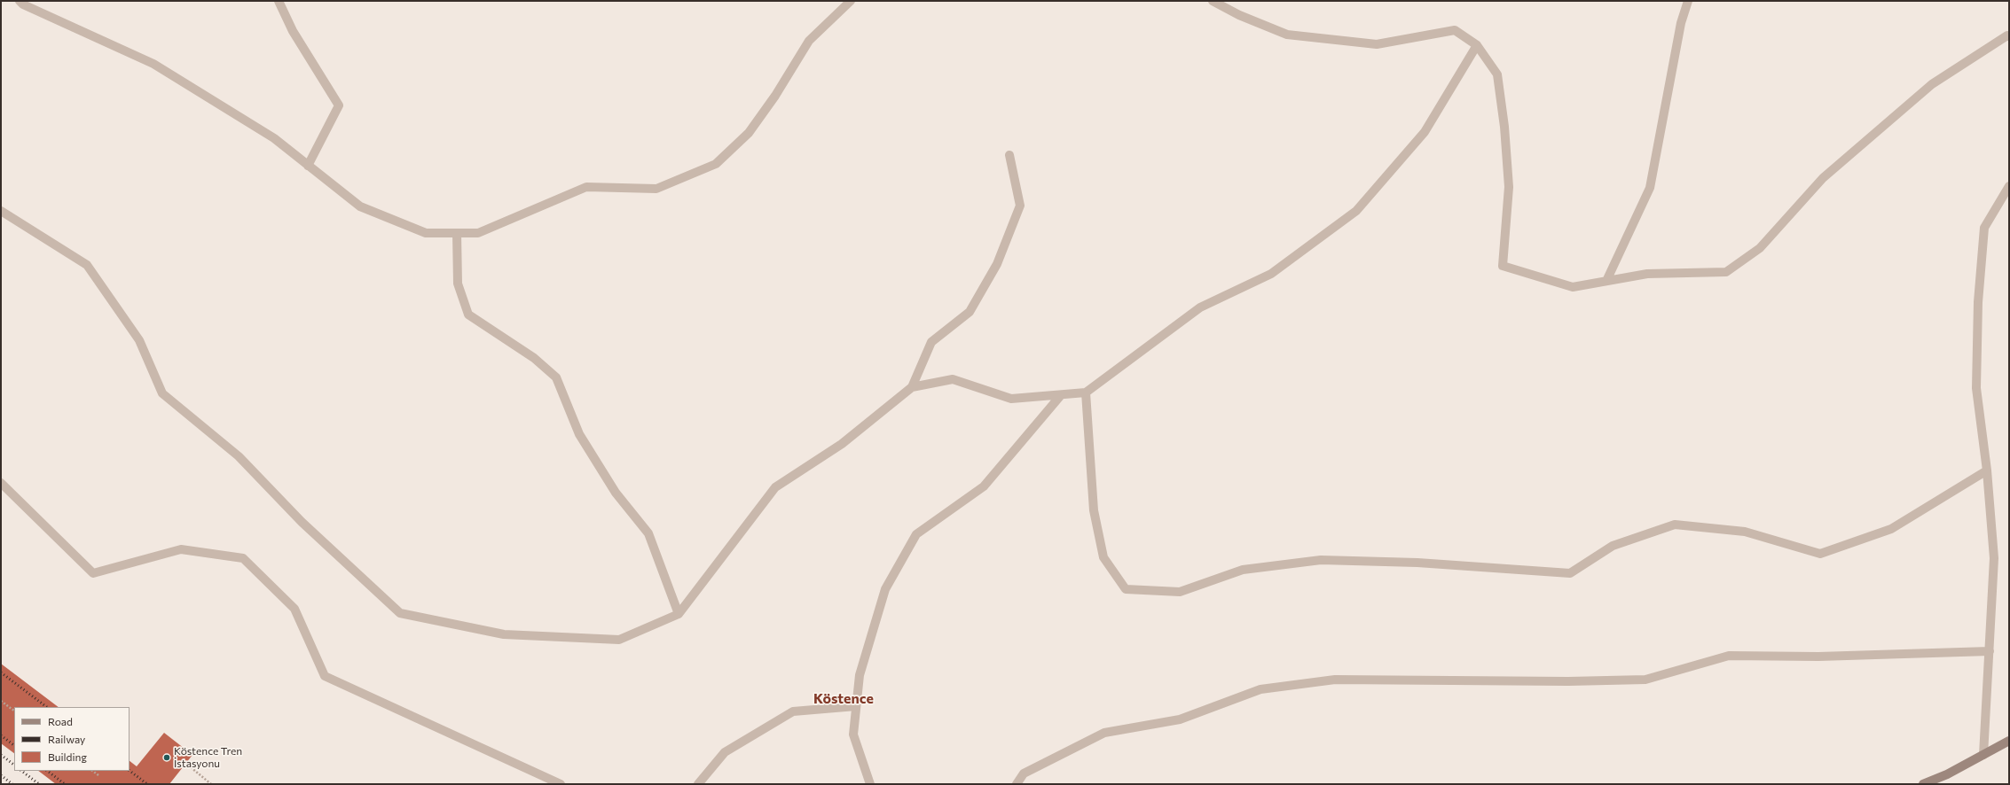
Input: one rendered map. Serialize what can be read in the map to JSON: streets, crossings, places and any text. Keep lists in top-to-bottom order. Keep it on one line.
{"districts":["Köstence"],"places":["Köstence Tren İstasyonu"],"legend":["Road","Railway","Building"]}
